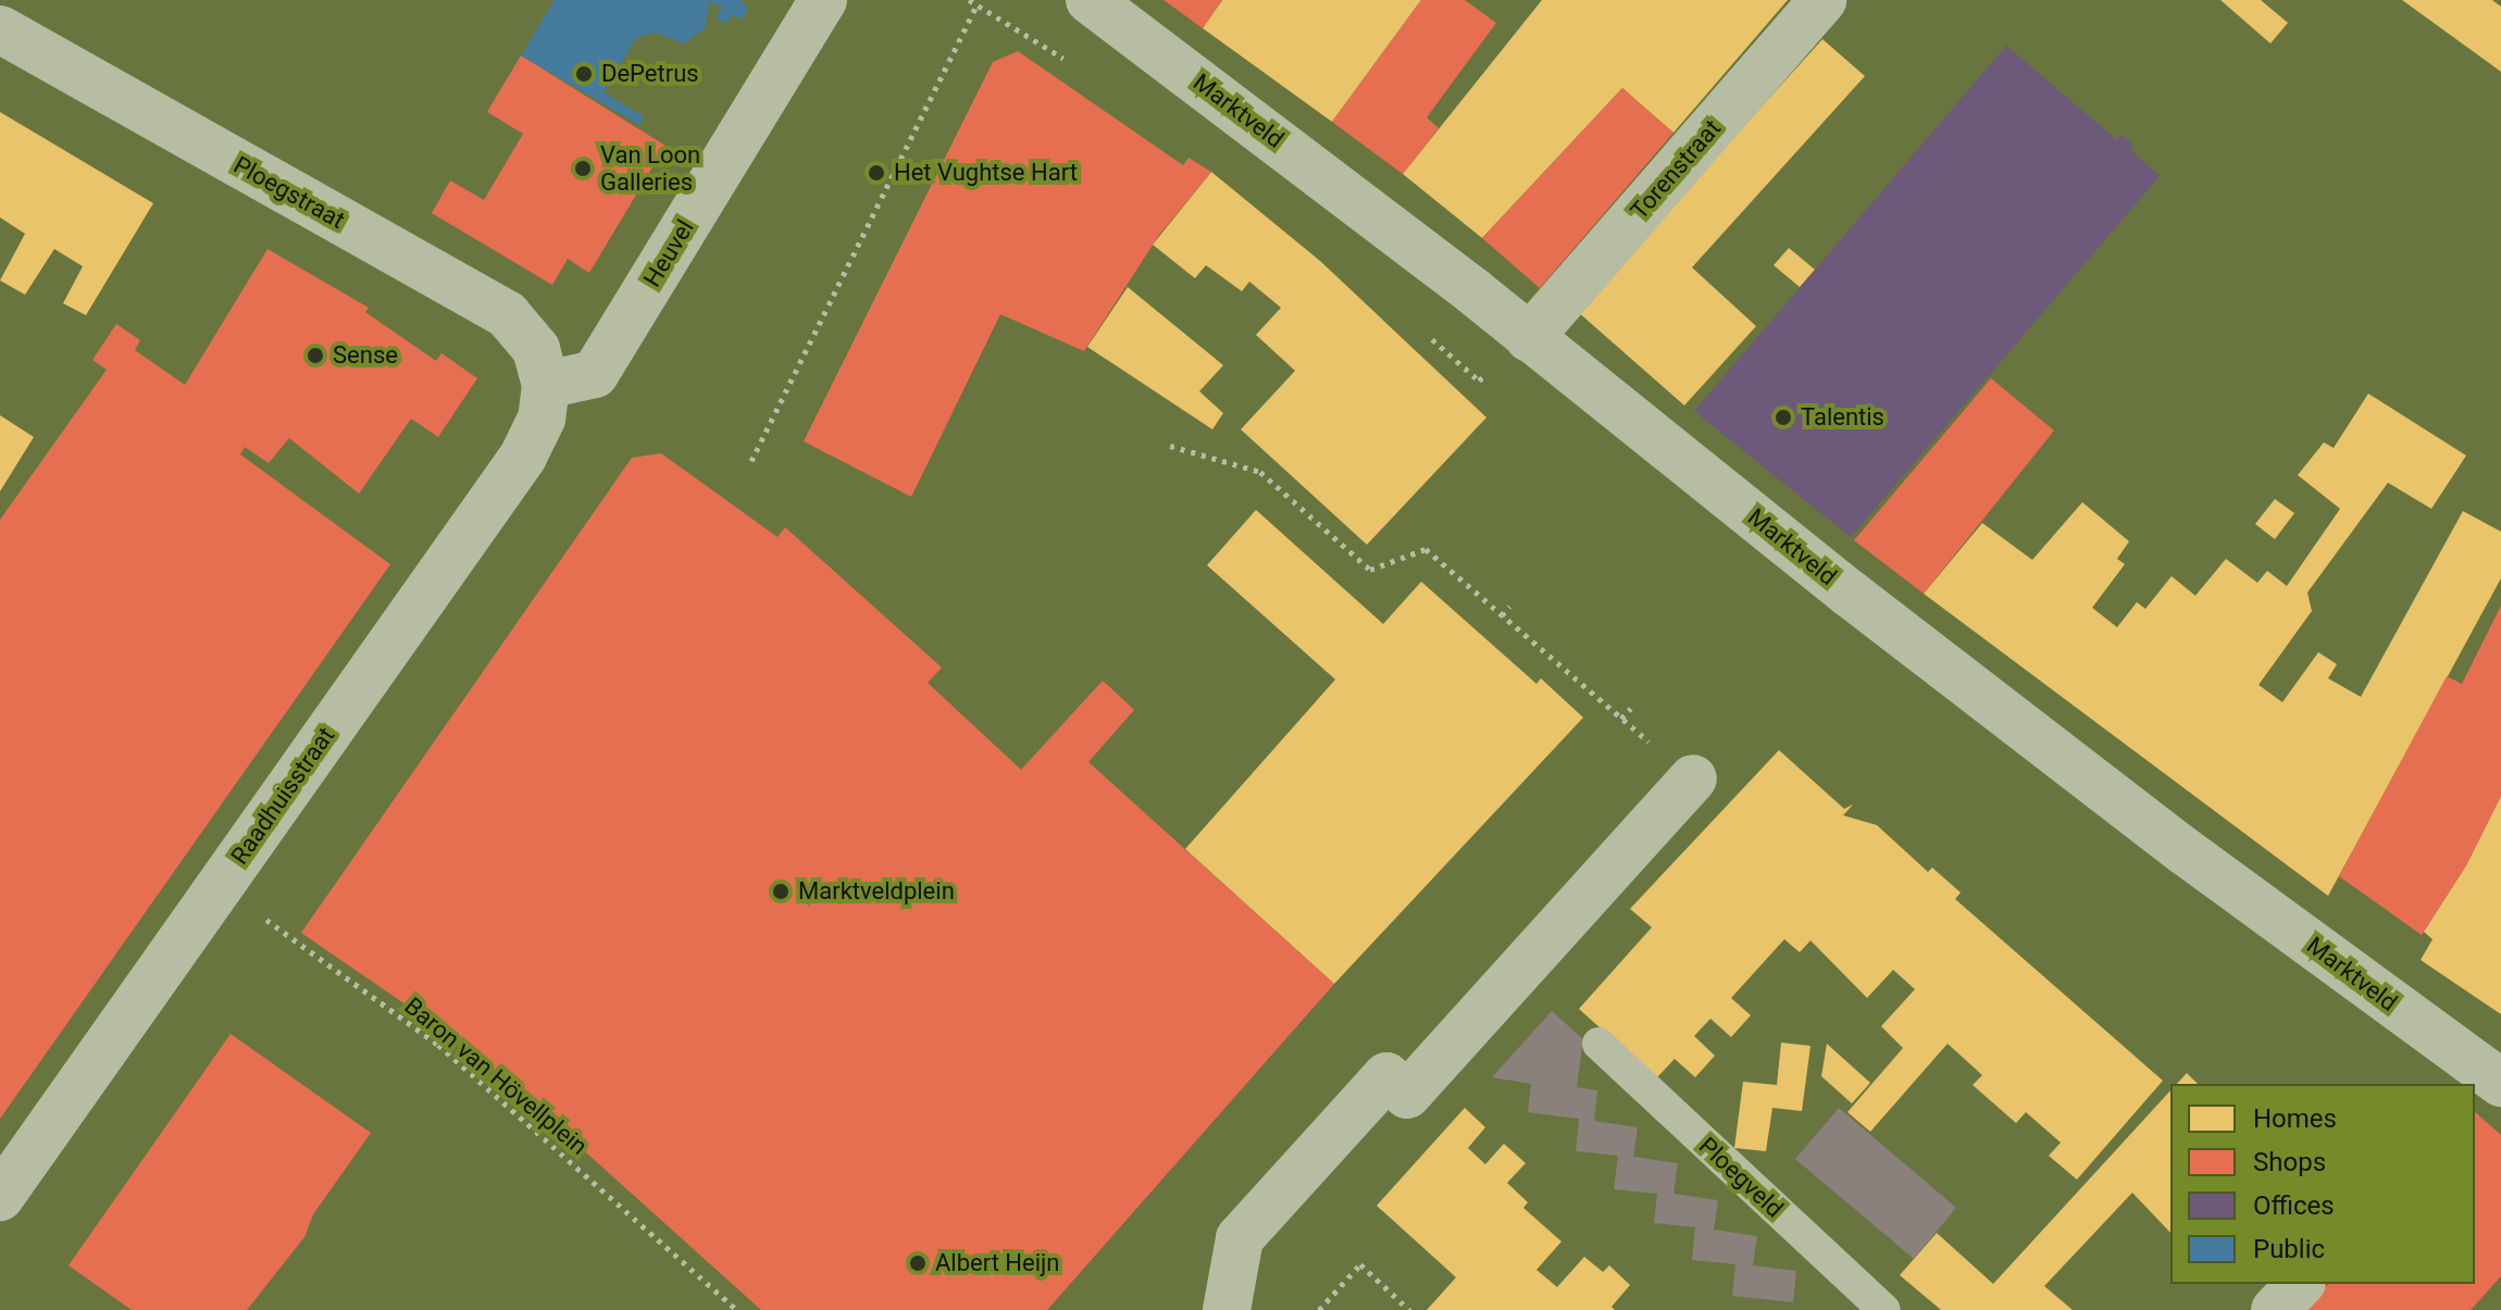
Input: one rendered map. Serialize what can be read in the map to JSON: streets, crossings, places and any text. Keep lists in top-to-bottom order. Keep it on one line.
{"streets":{"street":["Marktveld","Torenstraat","Ploegstraat","Heuvel","Raadhuisstraat"],"lane":["Ploegveld"],"path":["Baron van Hövellplein"]},"crossings":[["Marktveld","Torenstraat"],["Ploegstraat","Heuvel"],["Ploegstraat","Raadhuisstraat"],["Heuvel","Raadhuisstraat"],["Raadhuisstraat","Baron van Hövellplein"]],"places":["DePetrus","Van Loon Galleries","Het Vughtse Hart","Sense","Talentis","Marktveldplein","Albert Heijn"],"legend":["Homes","Shops","Offices","Public"]}
